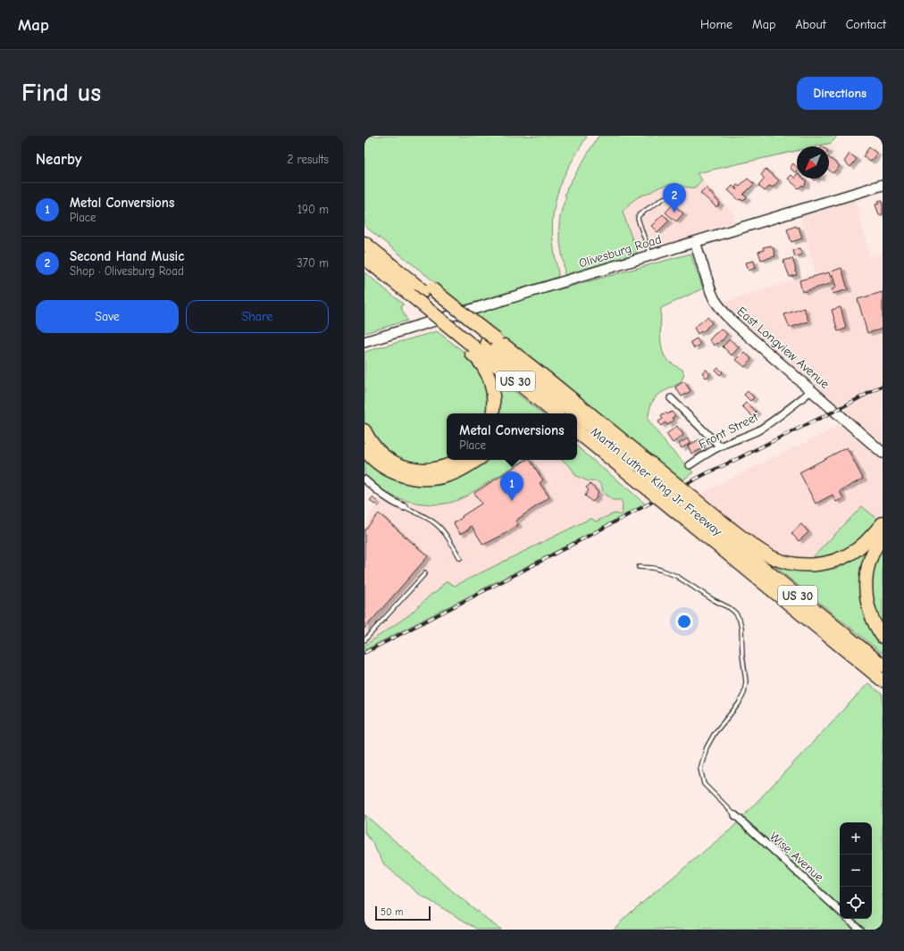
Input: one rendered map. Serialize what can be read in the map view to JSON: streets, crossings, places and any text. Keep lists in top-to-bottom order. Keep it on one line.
{"streets":{"highway":["US 30","Martin Luther King Jr. Freeway"],"main road":["Olivesburg Road","East Longview Avenue"],"street":["Front Street","Wise Avenue"]},"crossings":[["Olivesburg Road","East Longview Avenue"],["East Longview Avenue","Front Street"]],"scale_bar":"50 m","north":"bottom left","page":{"header":"Map","nav":["Home","Map","About","Contact"],"buttons":["Directions",["Save","Share"]],"title":"Find us","heading":["Nearby","2 results"],"list":[{"mark":"1","name":"Metal Conversions","note":"Place","value":"190 m"},{"mark":"2","name":"Second Hand Music","note":"Shop · Olivesburg Road","value":"370 m"}],"pins":["2","1"],"popup":["Metal Conversions","Place"],"map_buttons":["+","−"],"scale":"50 m"}}
